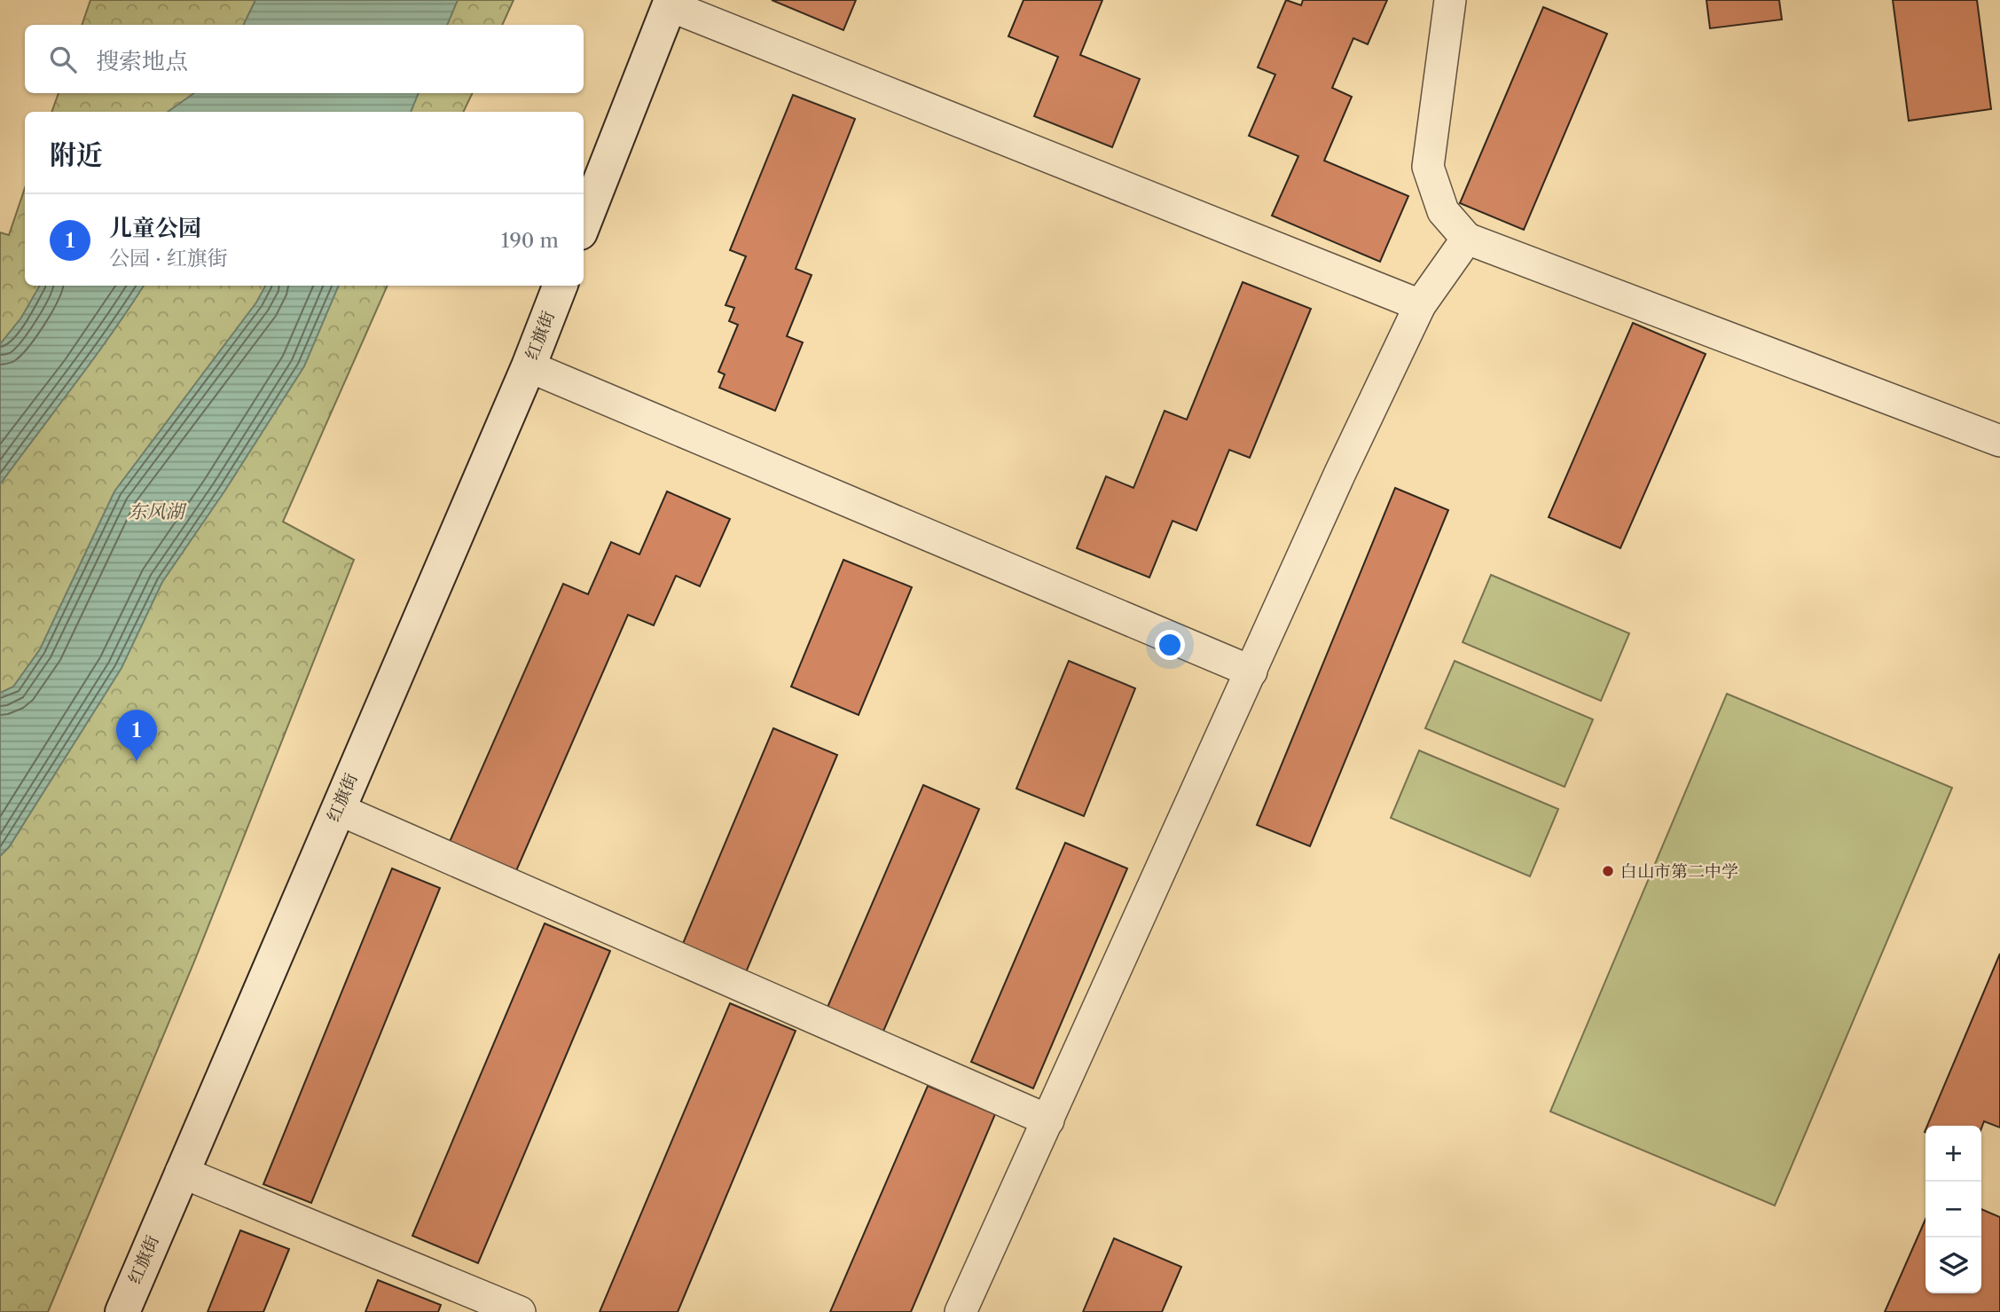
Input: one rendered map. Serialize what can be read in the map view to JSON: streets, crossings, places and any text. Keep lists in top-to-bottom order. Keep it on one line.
{"streets":{"main road":["红旗街"]},"water":["东风湖"],"places":["白山市第二中学"],"page":{"search":"搜索地点","heading":"附近","list":[{"mark":"1","name":"儿童公园","note":"公园 · 红旗街","value":"190 m"}],"pins":"1","map_buttons":["+","−"]}}
